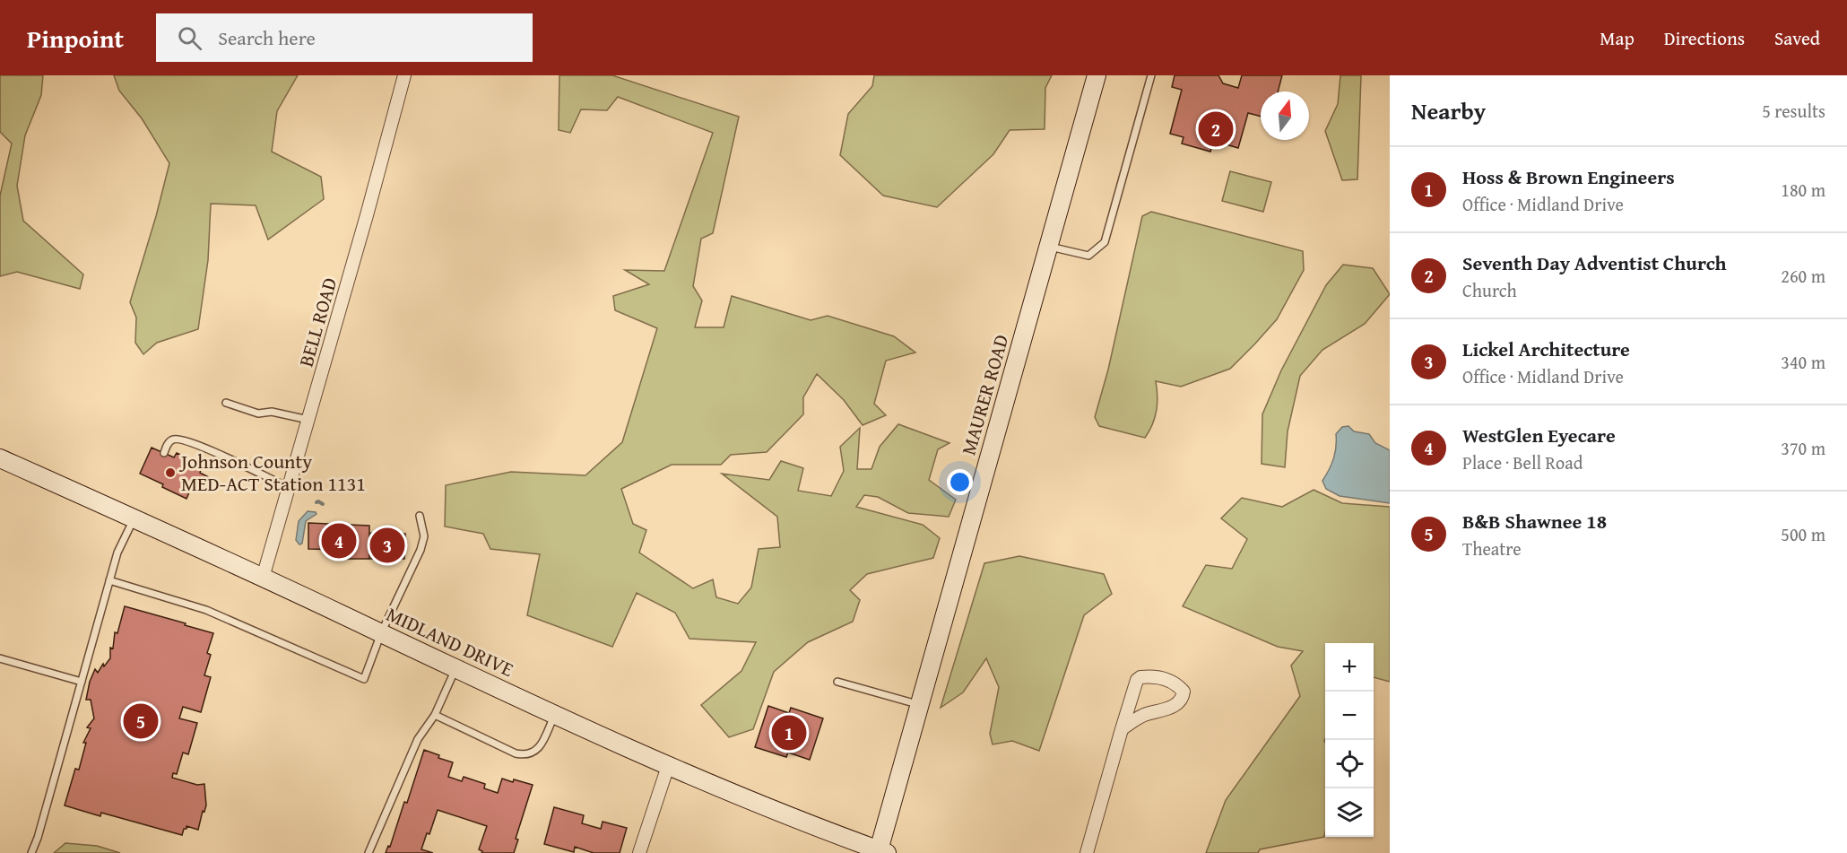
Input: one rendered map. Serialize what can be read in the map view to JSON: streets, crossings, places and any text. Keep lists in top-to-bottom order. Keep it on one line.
{"streets":{"main road":["MAURER ROAD","MIDLAND DRIVE"],"street":["BELL ROAD"]},"crossings":[["BELL ROAD","MIDLAND DRIVE"],["MAURER ROAD","MIDLAND DRIVE"]],"places":["Johnson County MED-ACT Station 1131"],"north":"top","page":{"header":"Pinpoint","search":"Search here","nav":["Map","Directions","Saved"],"heading":["Nearby","5 results"],"pins":["2","4","3","5","1"],"list":[{"mark":"1","name":"Hoss & Brown Engineers","note":"Office · Midland Drive","value":"180 m"},{"mark":"2","name":"Seventh Day Adventist Church","note":"Church","value":"260 m"},{"mark":"3","name":"Lickel Architecture","note":"Office · Midland Drive","value":"340 m"},{"mark":"4","name":"WestGlen Eyecare","note":"Place · Bell Road","value":"370 m"},{"mark":"5","name":"B&B Shawnee 18","note":"Theatre","value":"500 m"}],"map_buttons":["+","−"]}}
